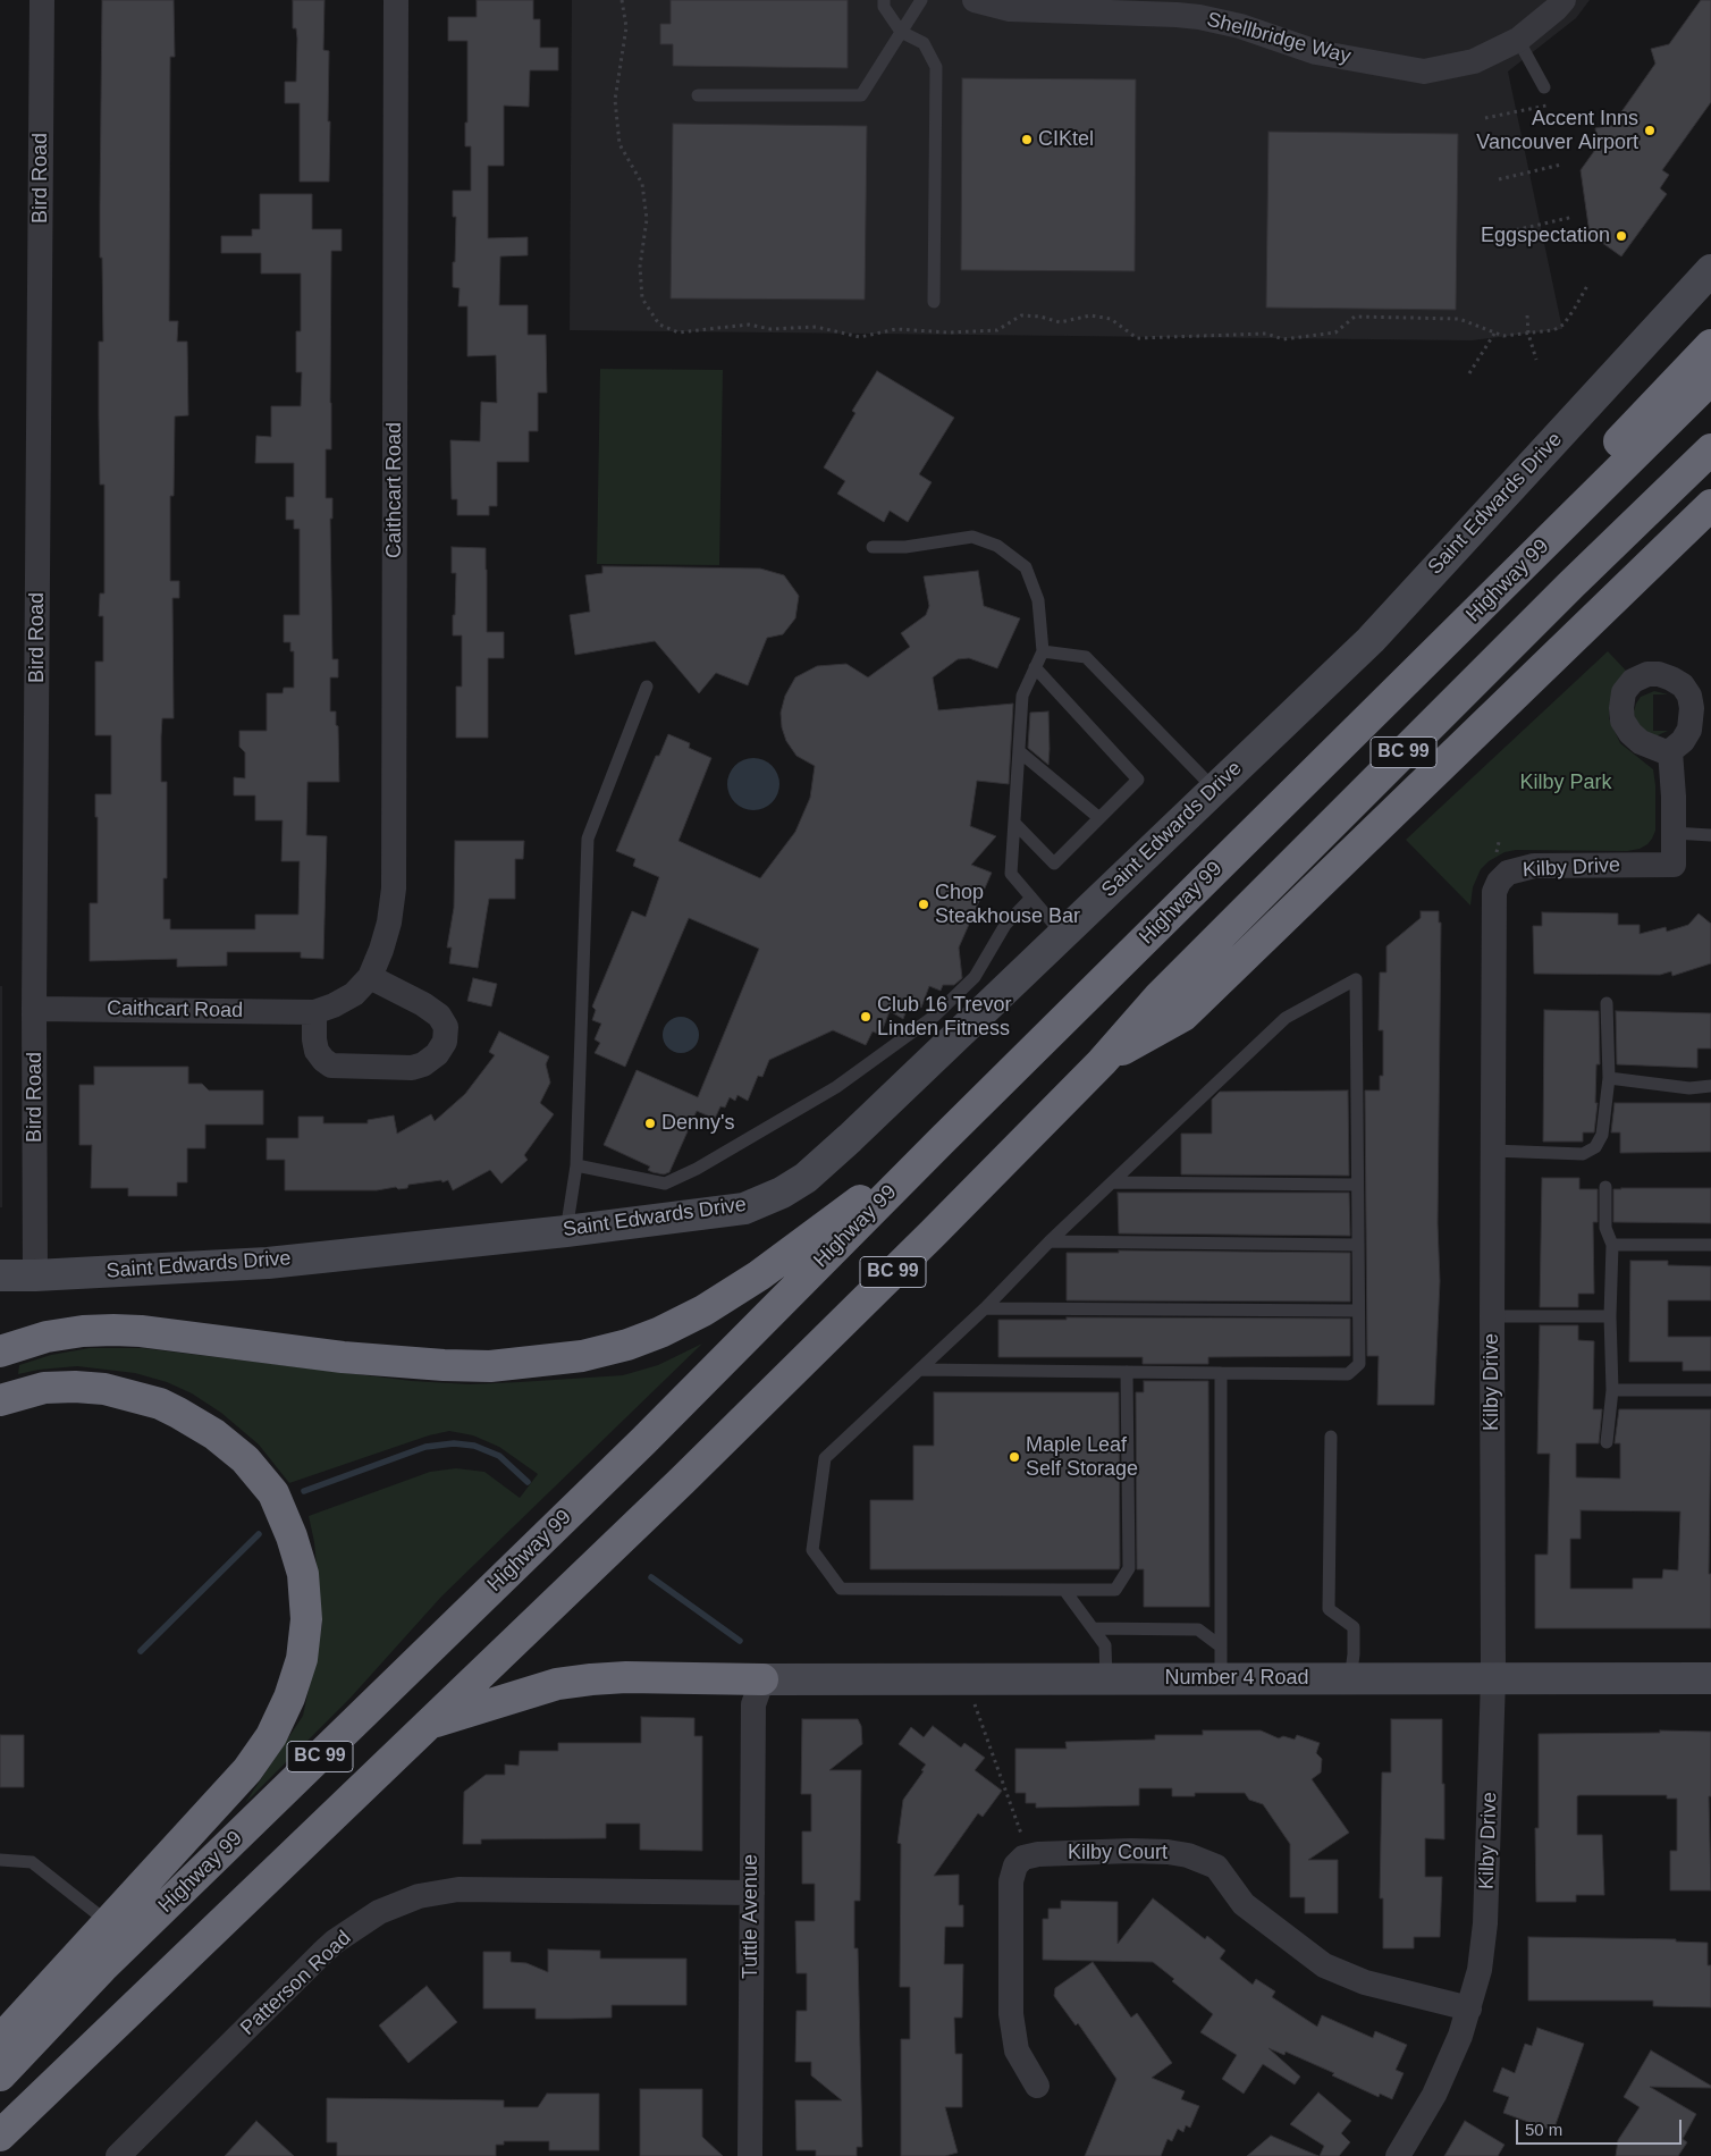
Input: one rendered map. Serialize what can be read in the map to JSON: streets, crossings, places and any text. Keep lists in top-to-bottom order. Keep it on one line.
{"streets":{"highway":["Highway 99","BC 99"],"street":["Shellbridge Way","Bird Road","Caithcart Road","Saint Edwards Drive","Kilby Drive","Number 4 Road","Kilby Court","Tuttle Avenue","Patterson Road"]},"crossings":[["Bird Road","Caithcart Road"],["Bird Road","Saint Edwards Drive"],["Kilby Drive","Number 4 Road"],["Kilby Drive","Kilby Court"],["Number 4 Road","Tuttle Avenue"],["Tuttle Avenue","Patterson Road"]],"parks":["Kilby Park"],"places":["Accent Inns Vancouver Airport","CIKtel","Eggspectation","Chop Steakhouse Bar","Club 16 Trevor Linden Fitness","Denny's","Maple Leaf Self Storage"],"scale_bar":"50 m"}
